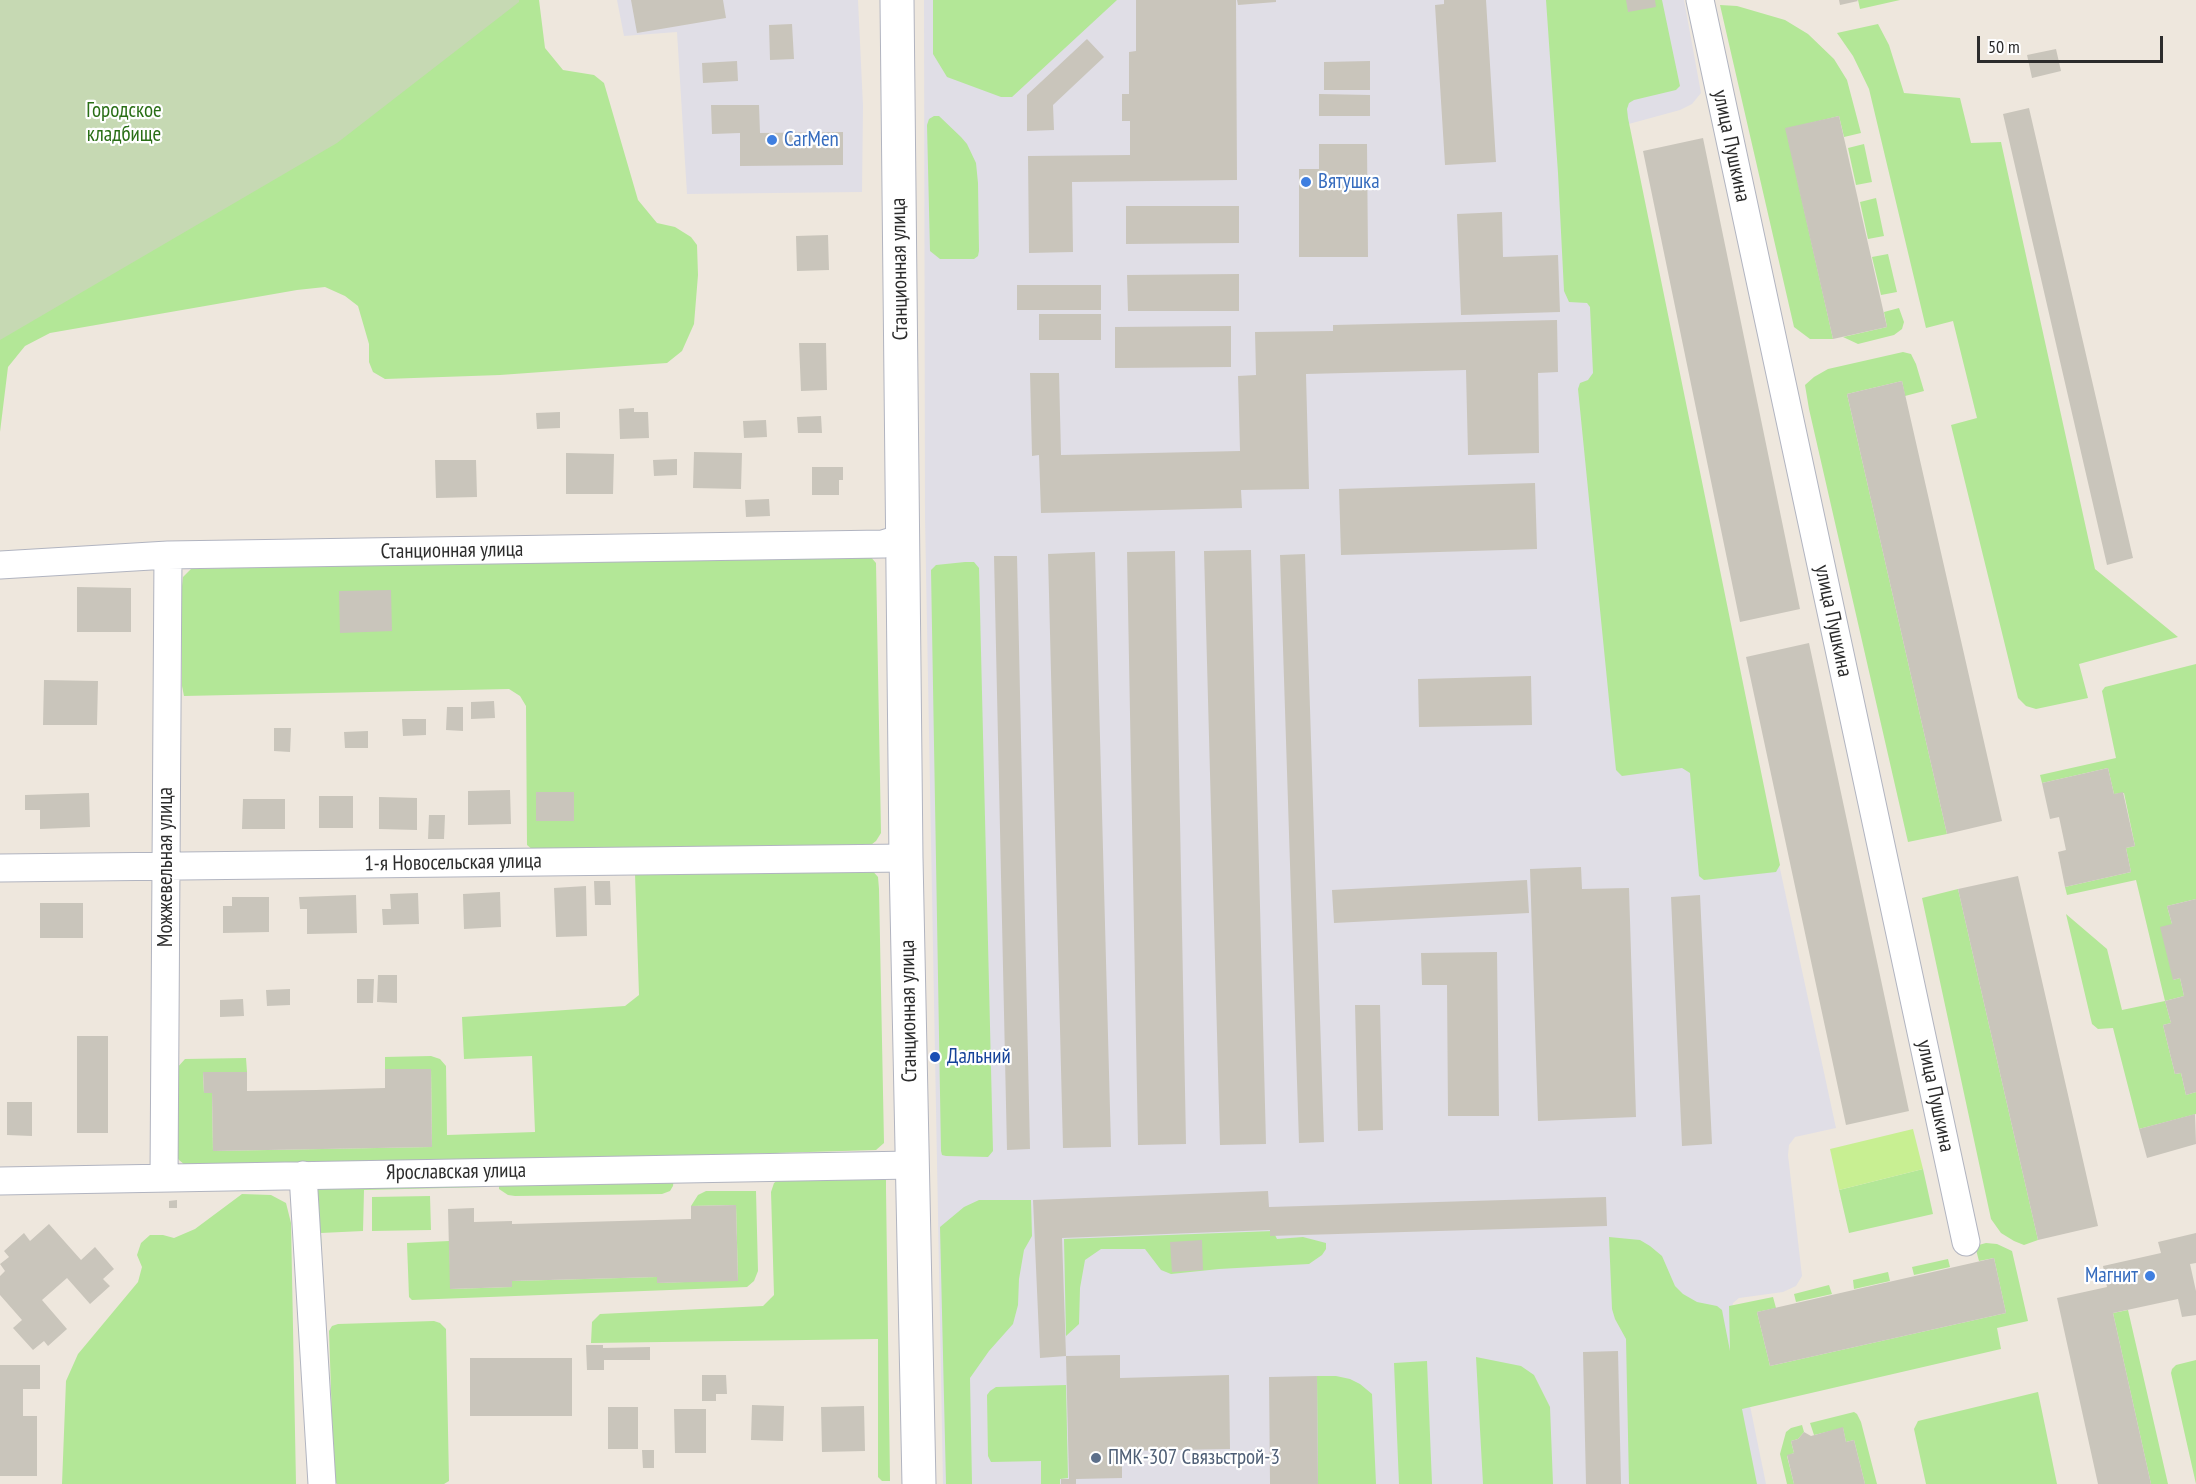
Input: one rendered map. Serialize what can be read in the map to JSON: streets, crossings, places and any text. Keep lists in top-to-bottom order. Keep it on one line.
{"streets":{"street":["улица Пушкина","Станционная улица","1-я Новосельская улица","Можжевельная улица","Ярославская улица"]},"crossings":[["Станционная улица","1-я Новосельская улица"],["Станционная улица","Можжевельная улица"],["Станционная улица","Ярославская улица"],["1-я Новосельская улица","Можжевельная улица"],["Можжевельная улица","Ярославская улица"]],"parks":["Городское кладбище"],"places":["CarMen","Вятушка","Дальний","Магнит","ПМК-307 Связьстрой-3"],"scale_bar":"50 m"}
